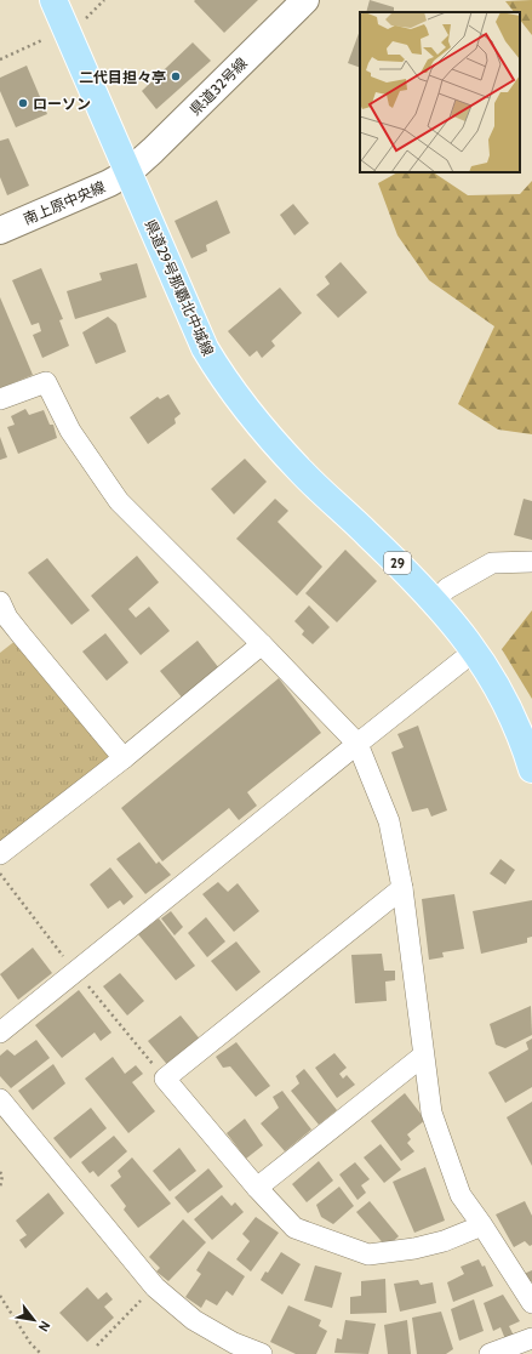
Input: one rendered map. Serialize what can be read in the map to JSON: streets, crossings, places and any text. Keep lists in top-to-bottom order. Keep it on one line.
{"streets":{"main road":["県道32号線","南上原中央線","県道29号那覇北中城線","29"]},"crossings":[["県道32号線","南上原中央線"],["県道32号線","県道29号那覇北中城線"],["南上原中央線","県道29号那覇北中城線"]],"places":["二代目担々亭","ローソン"],"north":"bottom right"}
